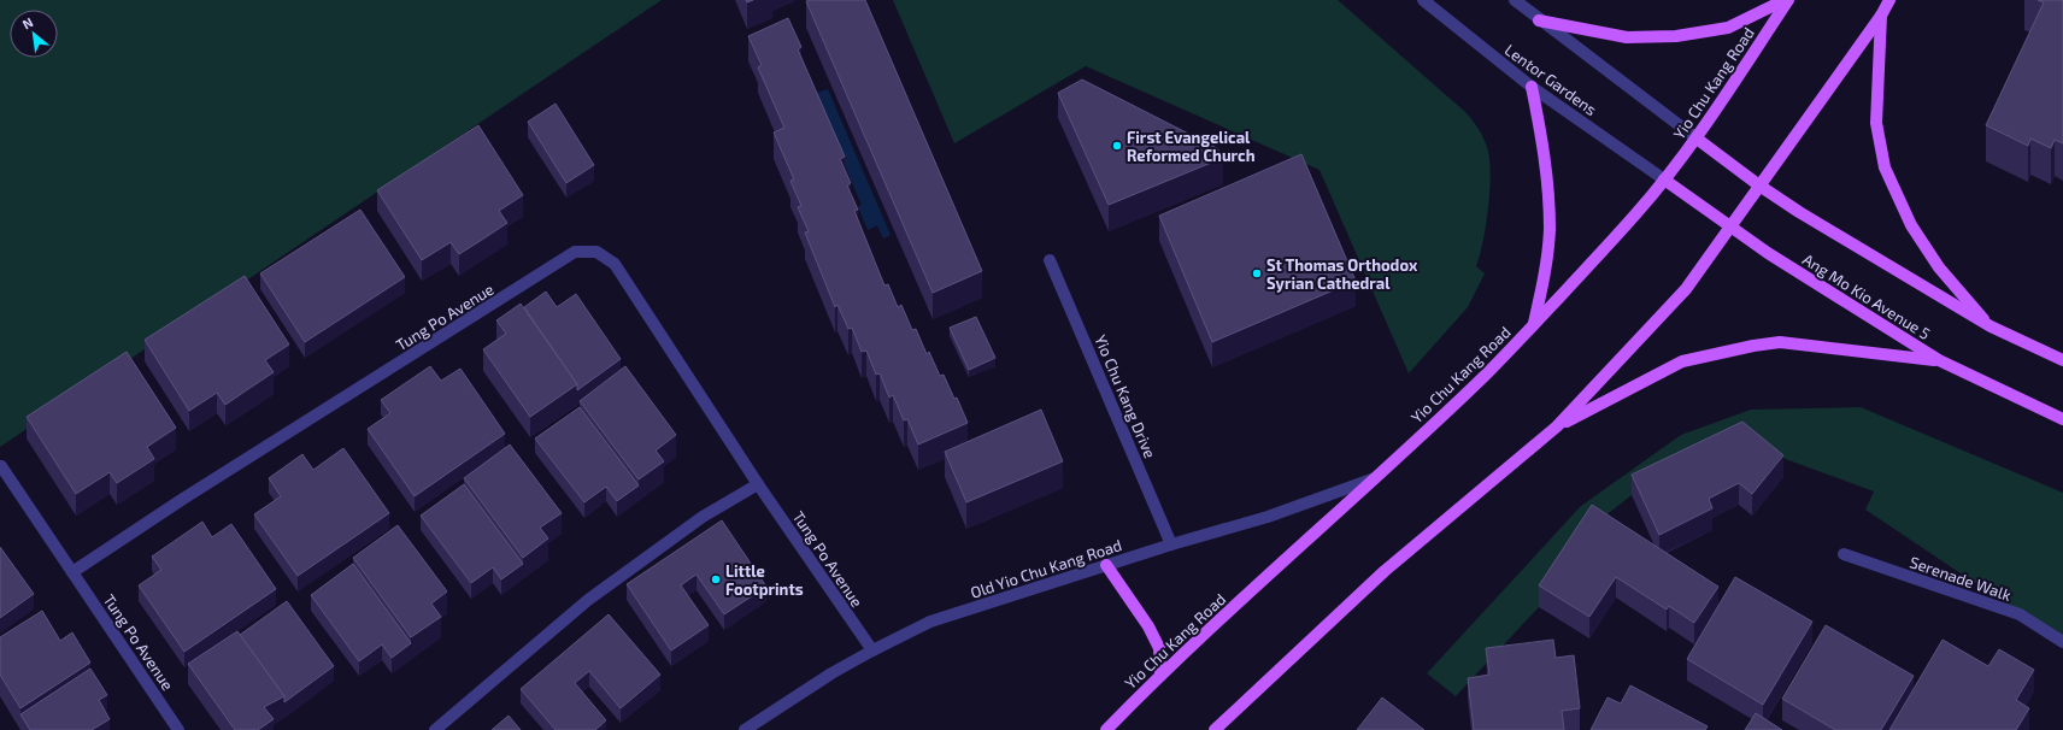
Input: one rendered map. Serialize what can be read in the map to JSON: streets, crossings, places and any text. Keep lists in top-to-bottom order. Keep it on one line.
{"streets":{"main road":["Yio Chu Kang Road","Ang Mo Kio Avenue 5"],"street":["Lentor Gardens","Tung Po Avenue","Yio Chu Kang Drive","Old Yio Chu Kang Road","Serenade Walk"]},"crossings":[["Lentor Gardens","Yio Chu Kang Road"],["Lentor Gardens","Ang Mo Kio Avenue 5"],["Yio Chu Kang Road","Ang Mo Kio Avenue 5"],["Yio Chu Kang Road","Old Yio Chu Kang Road"],["Tung Po Avenue","Old Yio Chu Kang Road"],["Yio Chu Kang Drive","Old Yio Chu Kang Road"]],"places":["First Evangelical Reformed Church","St Thomas Orthodox Syrian Cathedral","Little Footprints"],"north":"top left"}
